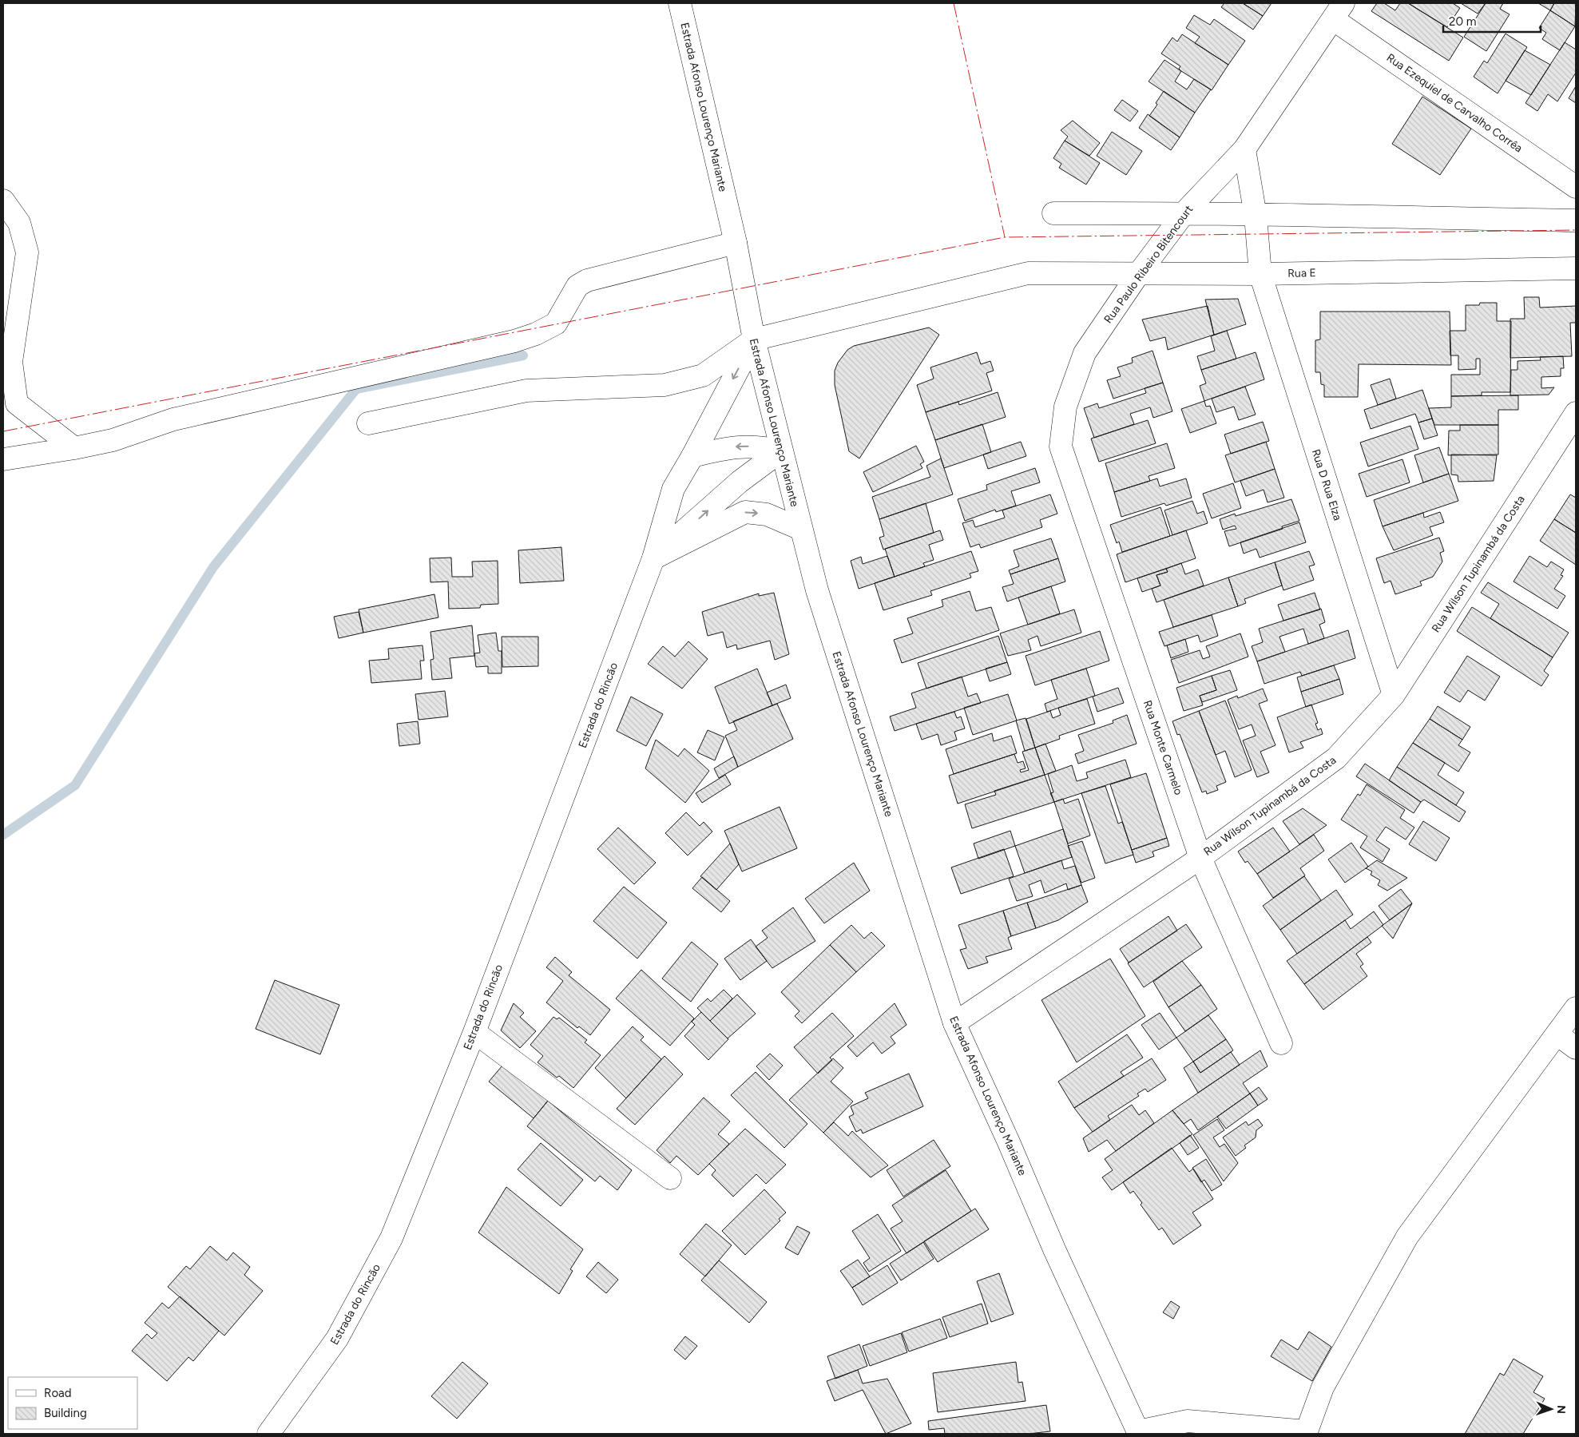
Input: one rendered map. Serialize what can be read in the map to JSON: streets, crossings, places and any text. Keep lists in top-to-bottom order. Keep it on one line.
{"streets":{"street":["Rua Ezequiel de Carvalho Corrêa","Estrada Afonso Lourenço Mariante","Rua Paulo Ribeiro Bitencourt","Rua E","Rua D Rua Elza","Rua Wilson Tupinambá da Costa","Estrada do Rincão","Rua Monte Carmelo"]},"crossings":[["Rua Ezequiel de Carvalho Corrêa","Rua Paulo Ribeiro Bitencourt"],["Estrada Afonso Lourenço Mariante","Rua E"],["Estrada Afonso Lourenço Mariante","Rua Wilson Tupinambá da Costa"],["Estrada Afonso Lourenço Mariante","Estrada do Rincão"],["Rua Paulo Ribeiro Bitencourt","Rua E"],["Rua Paulo Ribeiro Bitencourt","Rua D Rua Elza"],["Rua Paulo Ribeiro Bitencourt","Rua Monte Carmelo"],["Rua E","Rua D Rua Elza"],["Rua E","Estrada do Rincão"],["Rua D Rua Elza","Rua Wilson Tupinambá da Costa"],["Rua Wilson Tupinambá da Costa","Rua Monte Carmelo"]],"legend":["Road","Building"],"scale_bar":"20 m","north":"right"}
